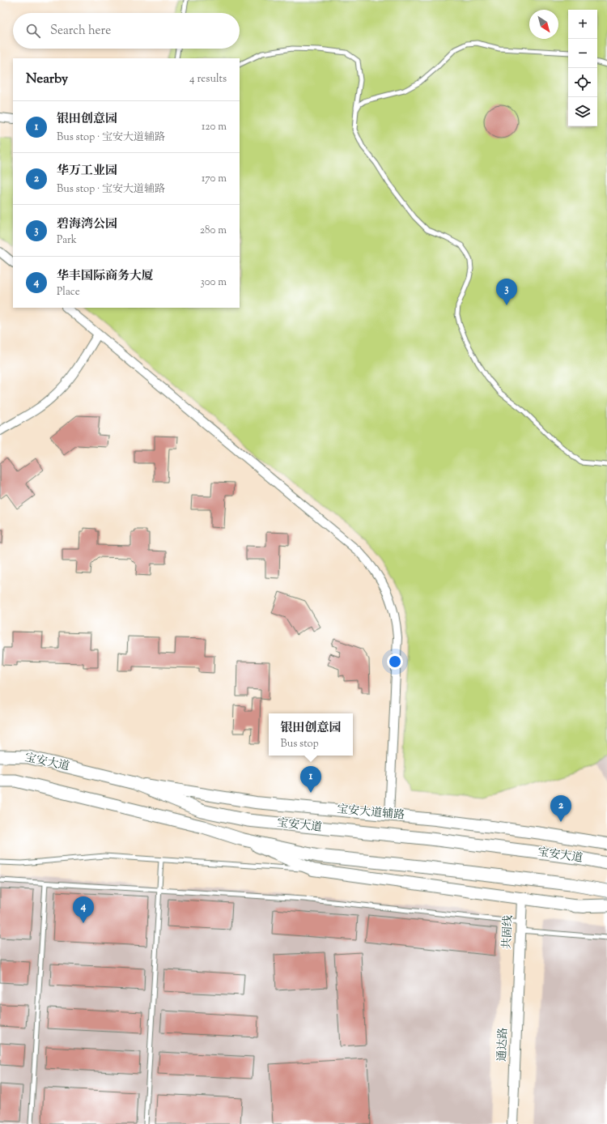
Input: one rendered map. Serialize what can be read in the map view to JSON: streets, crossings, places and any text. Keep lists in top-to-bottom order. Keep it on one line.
{"streets":{"main road":["宝安大道","宝安大道辅路"],"street":["共固线","通达路"]},"crossings":[["宝安大道","宝安大道辅路"],["共固线","通达路"]],"north":"bottom right","page":{"map_buttons":["+","−"],"search":"Search here","heading":["Nearby","4 results"],"list":[{"mark":"1","name":"银田创意园","note":"Bus stop · 宝安大道辅路","value":"120 m"},{"mark":"2","name":"华万工业园","note":"Bus stop · 宝安大道辅路","value":"170 m"},{"mark":"3","name":"碧海湾公园","note":"Park","value":"280 m"},{"mark":"4","name":"华丰国际商务大厦","note":"Place","value":"300 m"}],"pins":["3","1","2","4"],"popup":["银田创意园","Bus stop"]}}
